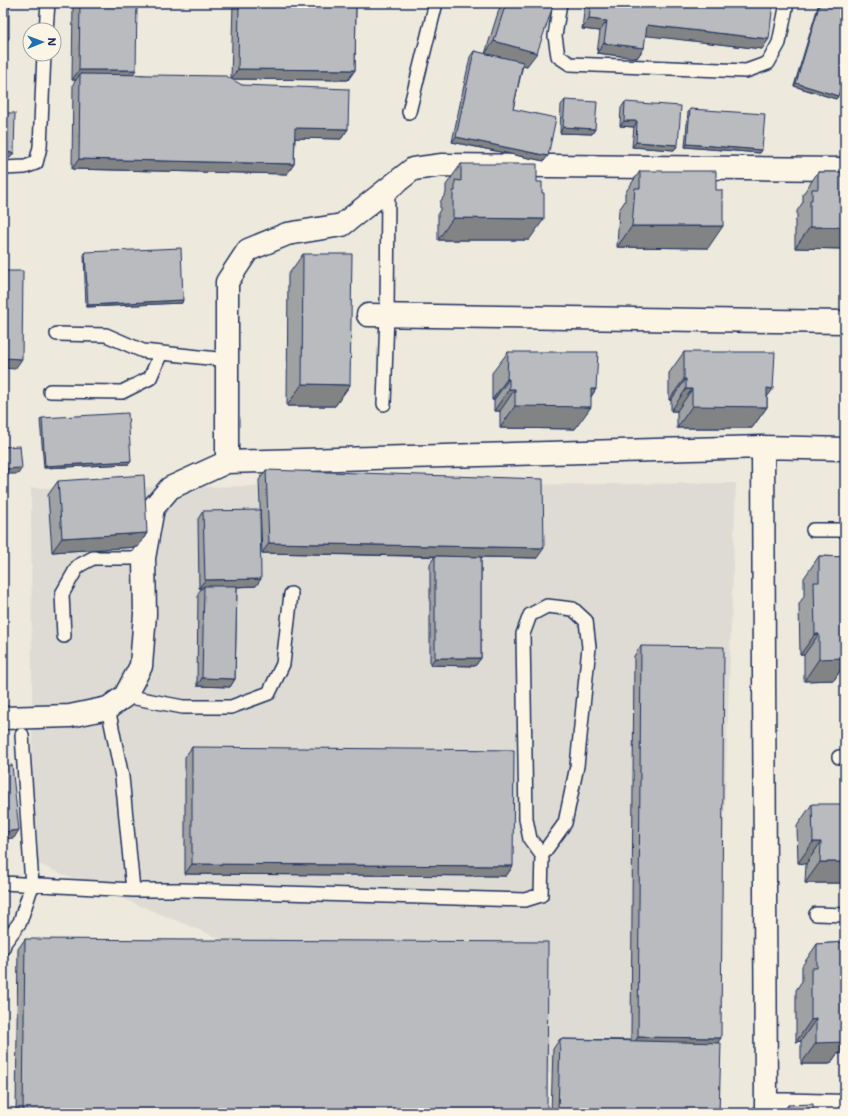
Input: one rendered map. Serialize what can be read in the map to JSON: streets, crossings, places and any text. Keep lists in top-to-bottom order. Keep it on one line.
{"north":"right"}
